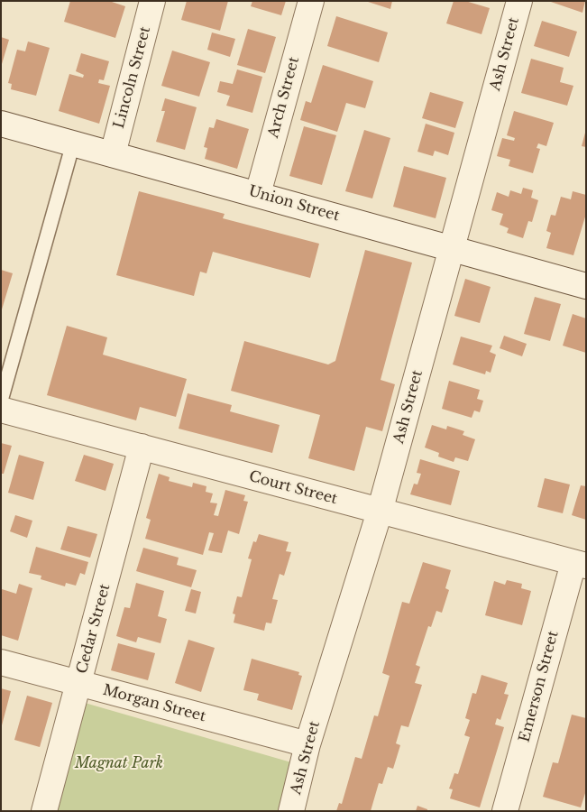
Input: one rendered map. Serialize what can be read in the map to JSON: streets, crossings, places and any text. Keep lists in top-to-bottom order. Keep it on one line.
{"streets":{"street":["Ash Street","Lincoln Street","Arch Street","Union Street","Court Street","Cedar Street","Emerson Street","Morgan Street"]},"crossings":[["Ash Street","Union Street"],["Ash Street","Court Street"],["Ash Street","Morgan Street"],["Lincoln Street","Union Street"],["Arch Street","Union Street"],["Court Street","Cedar Street"],["Court Street","Emerson Street"],["Cedar Street","Morgan Street"]],"parks":["Magnat Park"]}
